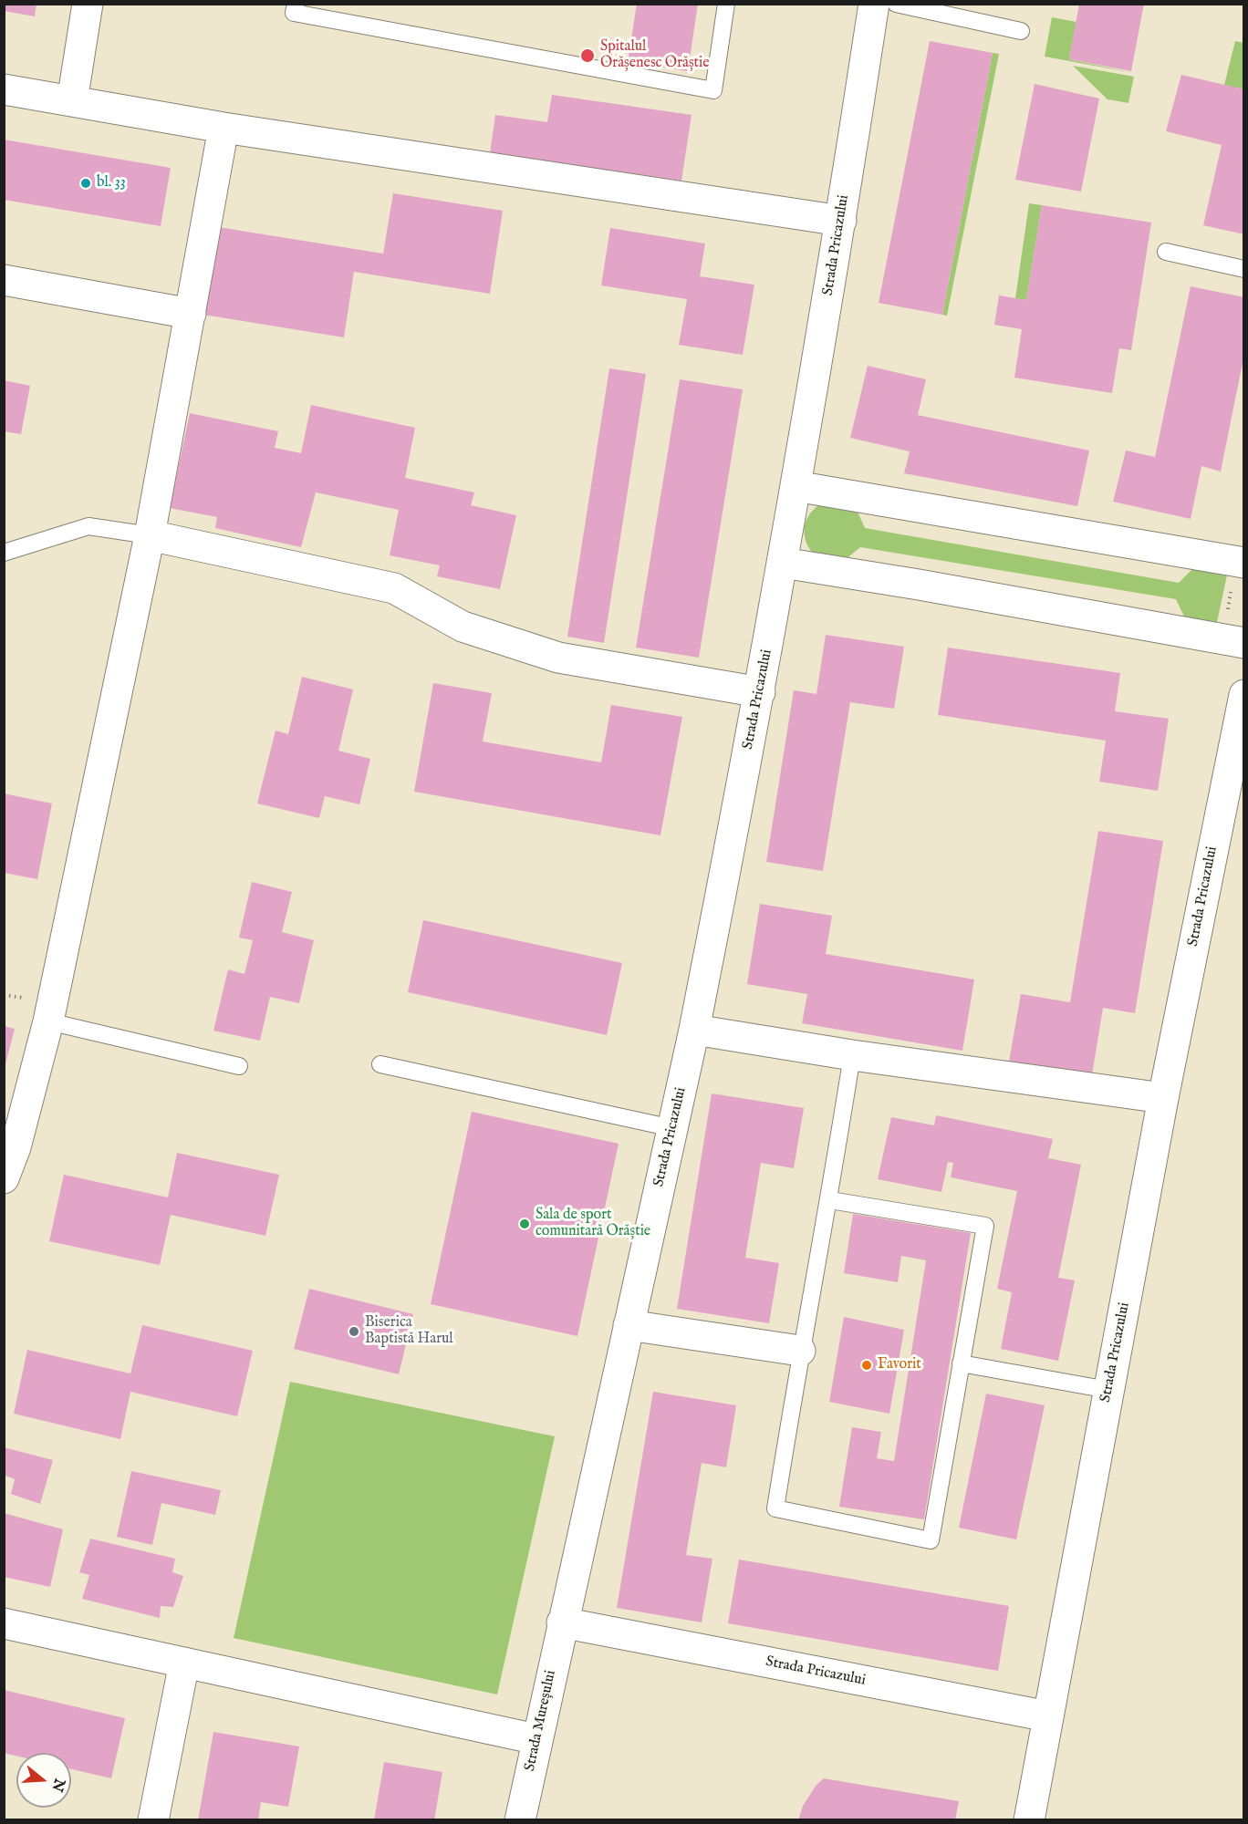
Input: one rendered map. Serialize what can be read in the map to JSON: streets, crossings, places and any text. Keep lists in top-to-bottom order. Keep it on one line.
{"streets":{"street":["Strada Pricazului","Strada Mureșului"]},"crossings":[["Strada Pricazului","Strada Mureșului"]],"places":["Spitalul Orășenesc Orăștie","bl. 33","Sala de sport comunitară Orăștie","Biserica Baptistă Harul","Favorit"],"north":"right"}
